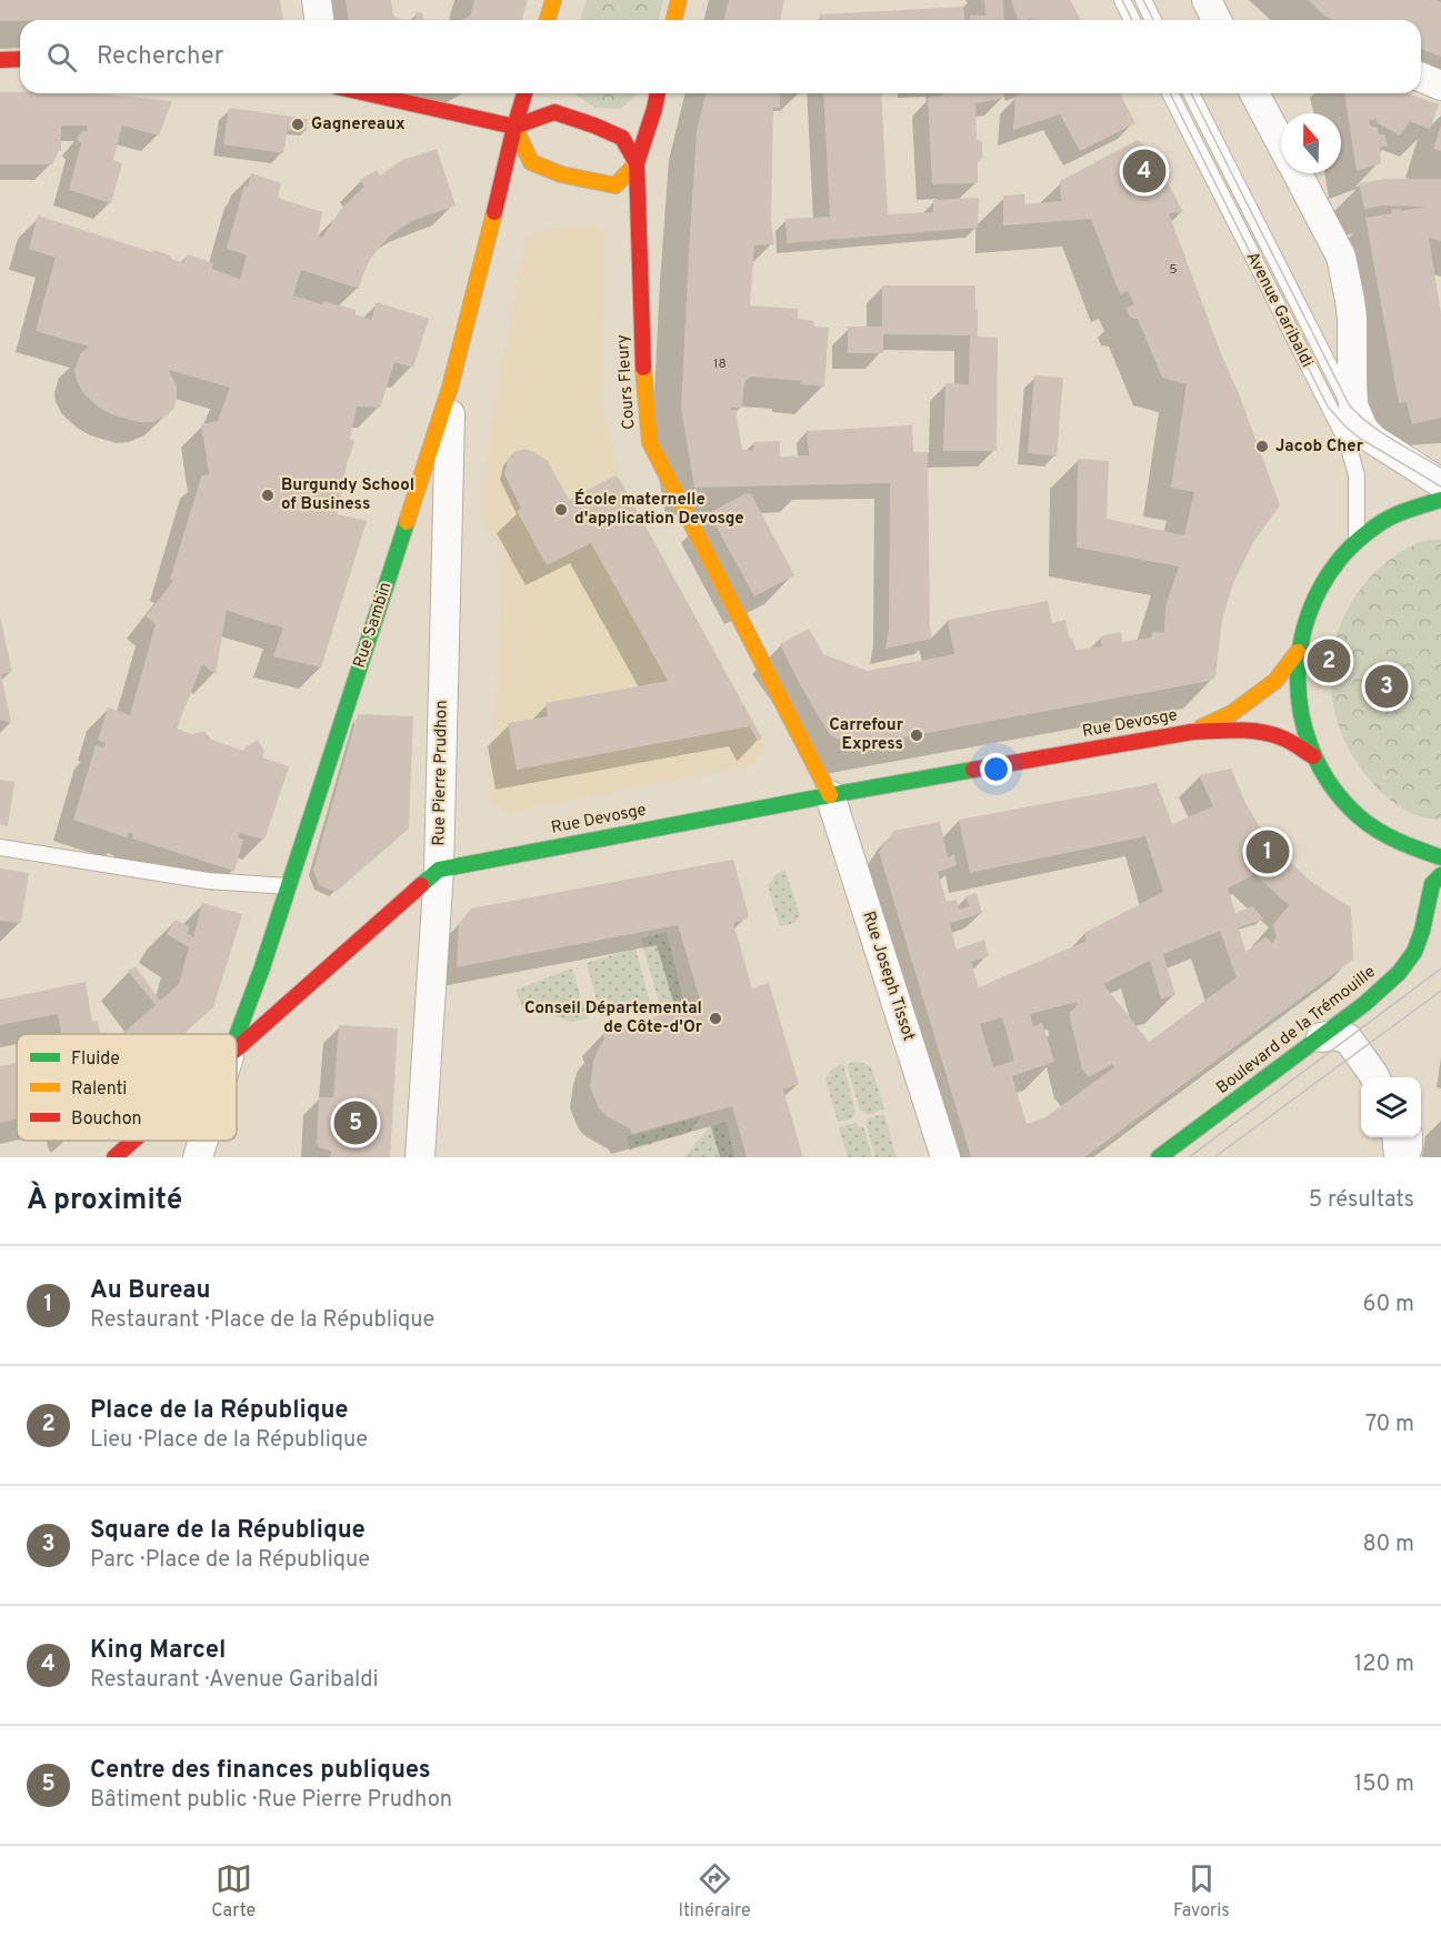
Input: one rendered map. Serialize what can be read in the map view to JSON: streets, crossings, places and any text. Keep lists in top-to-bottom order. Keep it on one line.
{"streets":{"main road":["Cours Fleury","Rue Sambin","Rue Devosge","Boulevard de la Trémouille"],"street":["Avenue Garibaldi","Rue Pierre Prudhon","Rue Joseph Tissot"]},"crossings":[["Cours Fleury","Rue Devosge"],["Cours Fleury","Rue Joseph Tissot"],["Rue Sambin","Rue Pierre Prudhon"],["Rue Devosge","Rue Pierre Prudhon"],["Rue Devosge","Rue Joseph Tissot"]],"places":["Gagnereaux","Jacob Cher","Burgundy School of Business","École maternelle d'application Devosge","Carrefour Express","Conseil Départemental de Côte-d'Or"],"house_numbers":["5","18"],"legend":["Fluide","Ralenti","Bouchon"],"north":"top","page":{"search":"Rechercher","pins":["4","2","3","1","5"],"heading":["À proximité","5 résultats"],"list":[{"mark":"1","name":"Au Bureau","note":"Restaurant · Place de la République","value":"60 m"},{"mark":"2","name":"Place de la République","note":"Lieu · Place de la République","value":"70 m"},{"mark":"3","name":"Square de la République","note":"Parc · Place de la République","value":"80 m"},{"mark":"4","name":"King Marcel","note":"Restaurant · Avenue Garibaldi","value":"120 m"},{"mark":"5","name":"Centre des finances publiques","note":"Bâtiment public · Rue Pierre Prudhon","value":"150 m"}],"nav":["Carte","Itinéraire","Favoris"]}}
